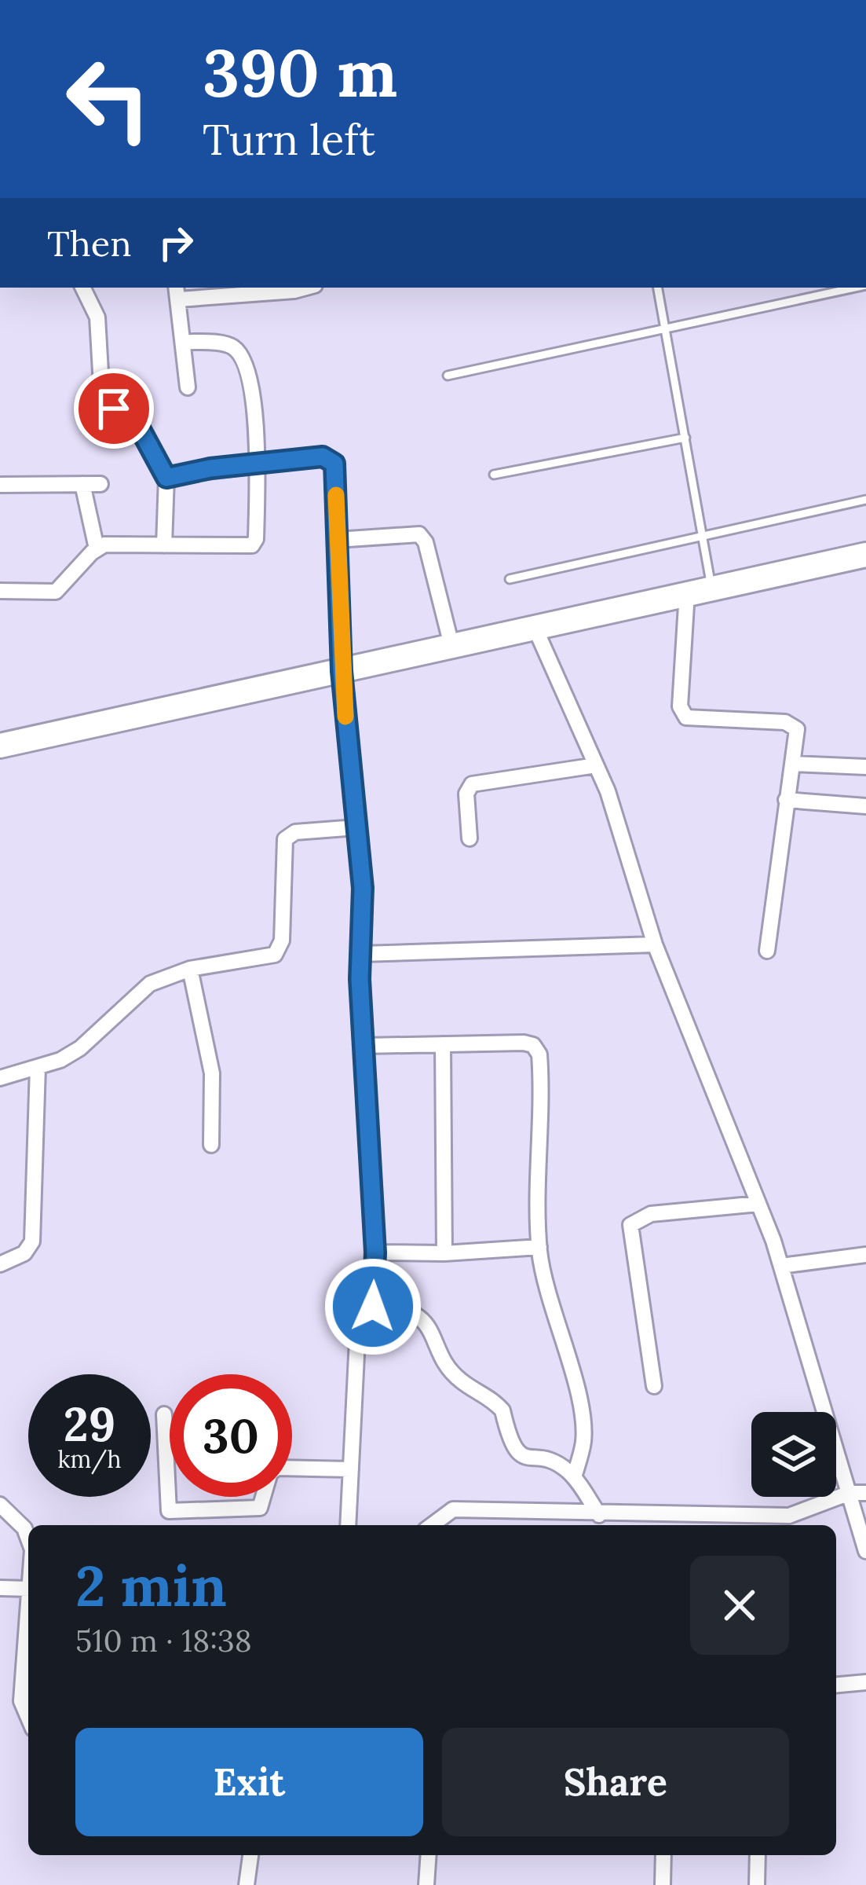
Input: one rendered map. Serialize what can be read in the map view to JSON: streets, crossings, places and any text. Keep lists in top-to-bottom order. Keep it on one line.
{"page":{"turn":["390 m","Turn left"],"then":"Then","speed":"29 km/h","limit":"30","heading":["2 min","510 m · 18:38"],"buttons":["Exit","Share"]}}
